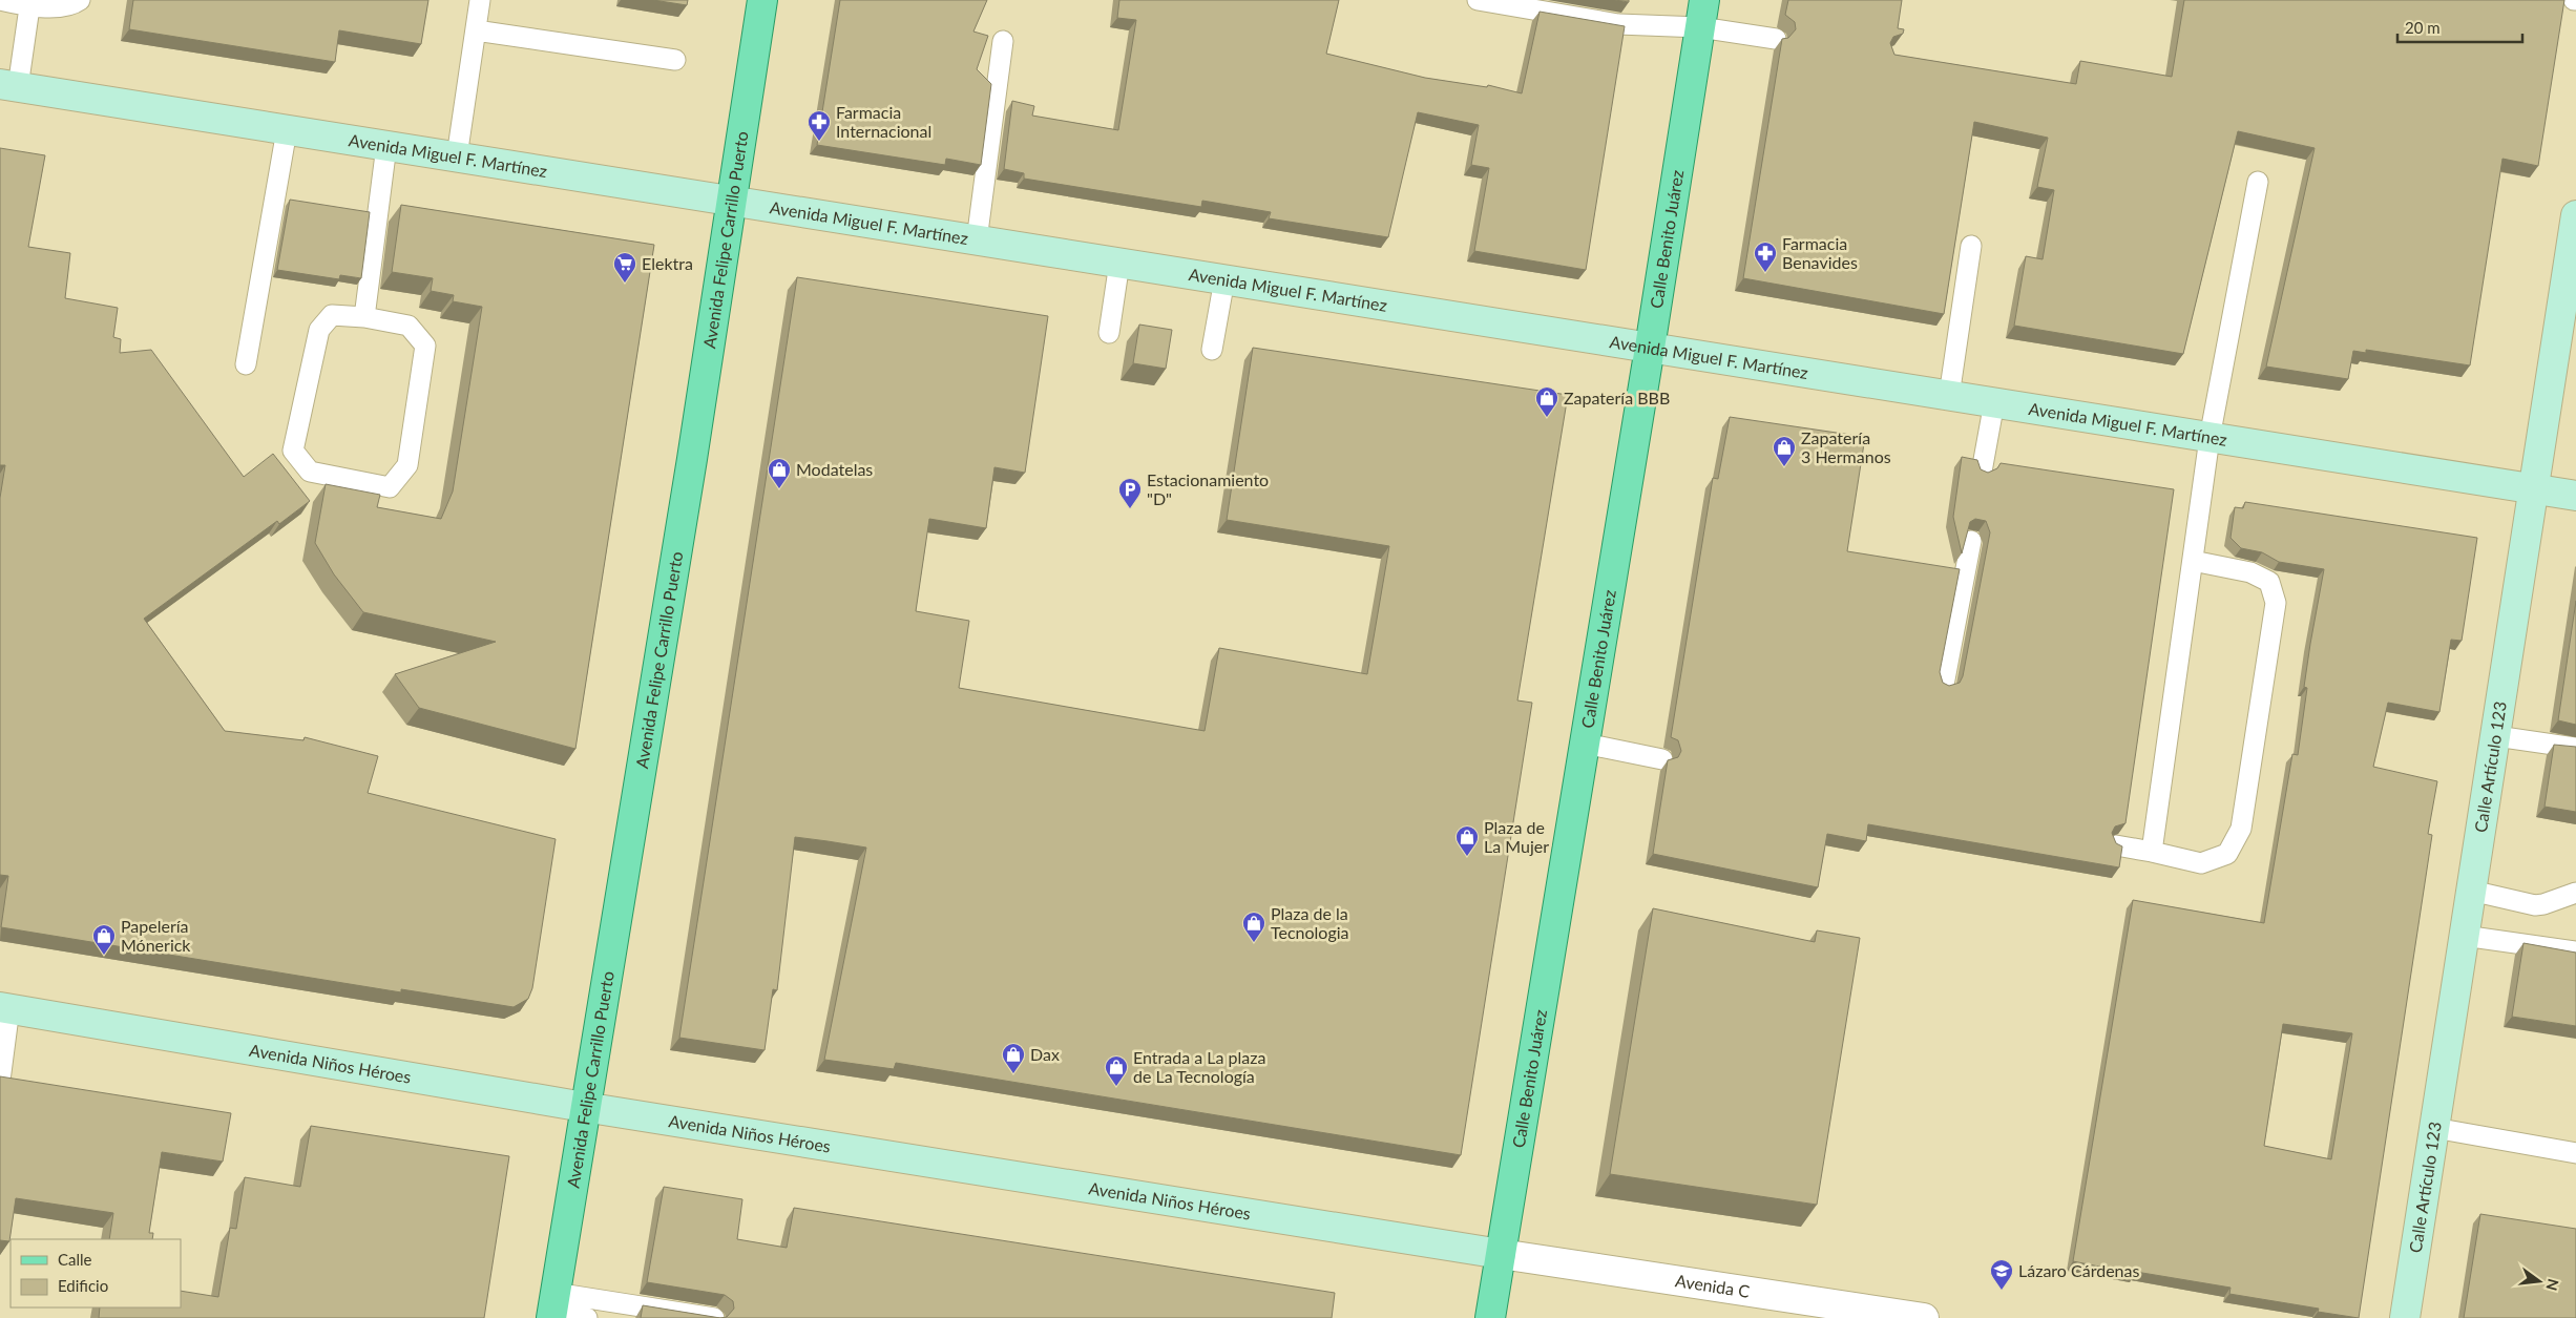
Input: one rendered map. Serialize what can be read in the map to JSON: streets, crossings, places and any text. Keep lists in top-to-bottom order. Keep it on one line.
{"streets":{"main road":["Avenida Felipe Carrillo Puerto","Calle Benito Juárez"],"street":["Avenida Miguel F. Martínez","Calle Artículo 123","Avenida Niños Héroes","Avenida C"]},"crossings":[["Avenida Miguel F. Martínez","Avenida Felipe Carrillo Puerto"],["Avenida Miguel F. Martínez","Calle Benito Juárez"],["Avenida Miguel F. Martínez","Calle Artículo 123"],["Avenida Felipe Carrillo Puerto","Avenida Niños Héroes"],["Calle Benito Juárez","Avenida Niños Héroes"],["Calle Benito Juárez","Avenida C"],["Avenida Niños Héroes","Avenida C"]],"places":{"pharmacy":["Farmacia Internacional","Farmacia Benavides"],"supermarket":["Elektra"],"shop":["Zapatería BBB","Zapatería 3 Hermanos","Modatelas","Plaza de La Mujer","Plaza de la Tecnologia","Papelería Mónerick","Dax","Entrada a La plaza de La Tecnología"],"parking":["Estacionamiento \"D\""],"school or university":["Lázaro Cárdenas"]},"legend":["Calle","Edificio"],"scale_bar":"20 m","north":"right"}
